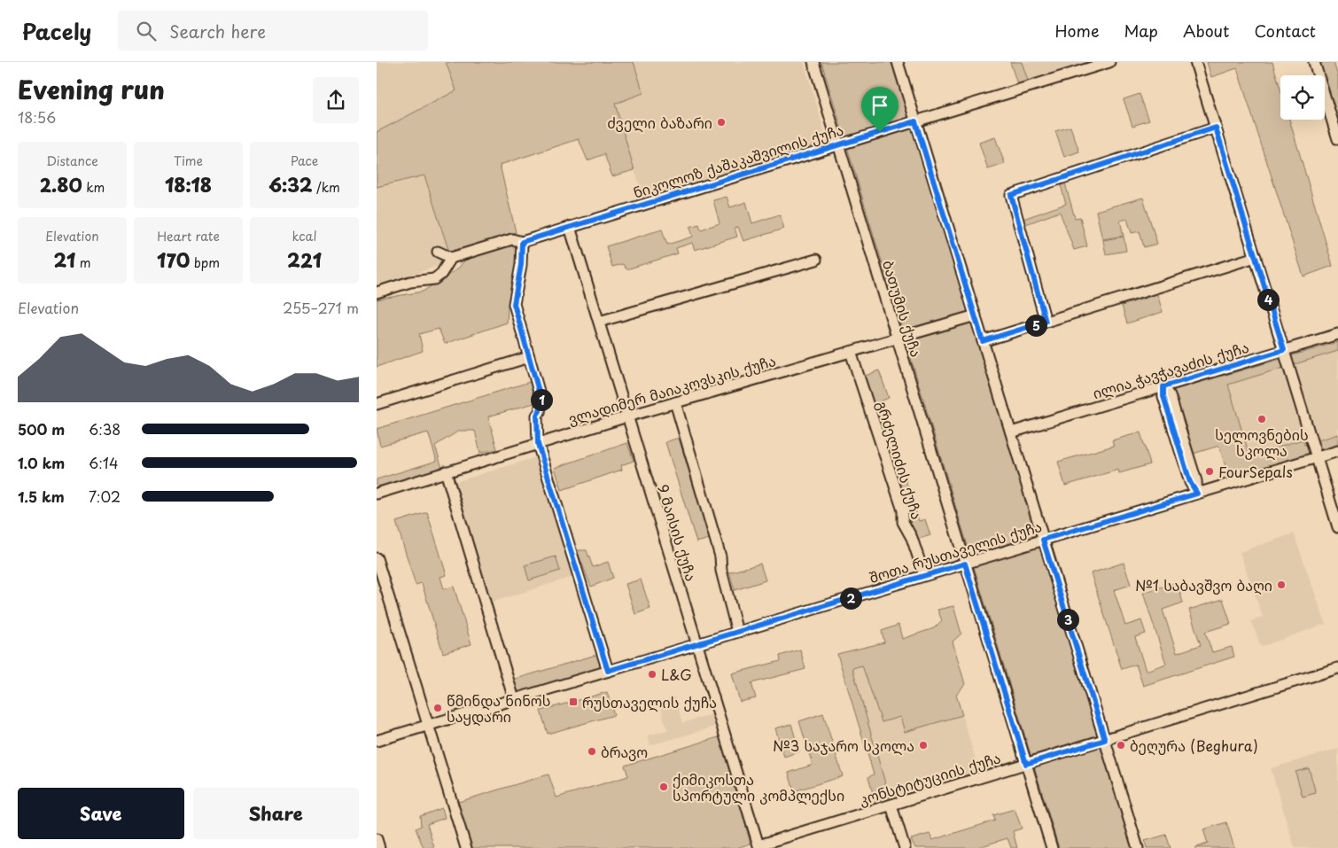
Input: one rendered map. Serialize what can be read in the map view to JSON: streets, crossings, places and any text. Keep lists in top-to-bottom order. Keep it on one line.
{"streets":{"street":["ნიკოლოზ ქაშაკაშვილის ქუჩა","ბათუმის ქუჩა","ილია ჭავჭავაძის ქუჩა","ვლადიმერ მაიაკოვსკის ქუჩა","გრძელიძის ქუჩა","9 მაისის ქუჩა","შოთა რუსთაველის ქუჩა","კონსტიტუციის ქუჩა"]},"crossings":[["ნიკოლოზ ქაშაკაშვილის ქუჩა","ბათუმის ქუჩა"],["ნიკოლოზ ქაშაკაშვილის ქუჩა","9 მაისის ქუჩა"],["ბათუმის ქუჩა","ვლადიმერ მაიაკოვსკის ქუჩა"],["ბათუმის ქუჩა","შოთა რუსთაველის ქუჩა"],["ბათუმის ქუჩა","კონსტიტუციის ქუჩა"],["ვლადიმერ მაიაკოვსკის ქუჩა","გრძელიძის ქუჩა"],["ვლადიმერ მაიაკოვსკის ქუჩა","9 მაისის ქუჩა"],["გრძელიძის ქუჩა","შოთა რუსთაველის ქუჩა"],["9 მაისის ქუჩა","შოთა რუსთაველის ქუჩა"],["9 მაისის ქუჩა","კონსტიტუციის ქუჩა"]],"places":{"other":["ძველი ბაზარი","სელოვნების სკოლა","FourSepals","№1 საბავშვო ბაღი","L&G","წმინდა ნინოს საყდარი","№3 საჯარო სკოლა","ბეღურა (Beghura)","ბრავო","ქიმიკოსთა სპორტული კომპლექსი"],"transit":["რუსთაველის ქუჩა"]},"page":{"header":"Pacely","search":"Search here","nav":["Home","Map","About","Contact"],"heading":["Evening run","18:56"],"stats":[["Distance","2.80 km"],["Time","18:18"],["Pace","6:32 /km"],["Elevation","21 m"],["Heart rate","170 bpm"],["kcal","221"]],"chart":["Elevation","255–271 m"],"pins":["4","5","1","2","3"],"list":[{"name":"500 m","note":"6:38"},{"name":"1.0 km","note":"6:14"},{"name":"1.5 km","note":"7:02"}],"buttons":["Save","Share"]}}
